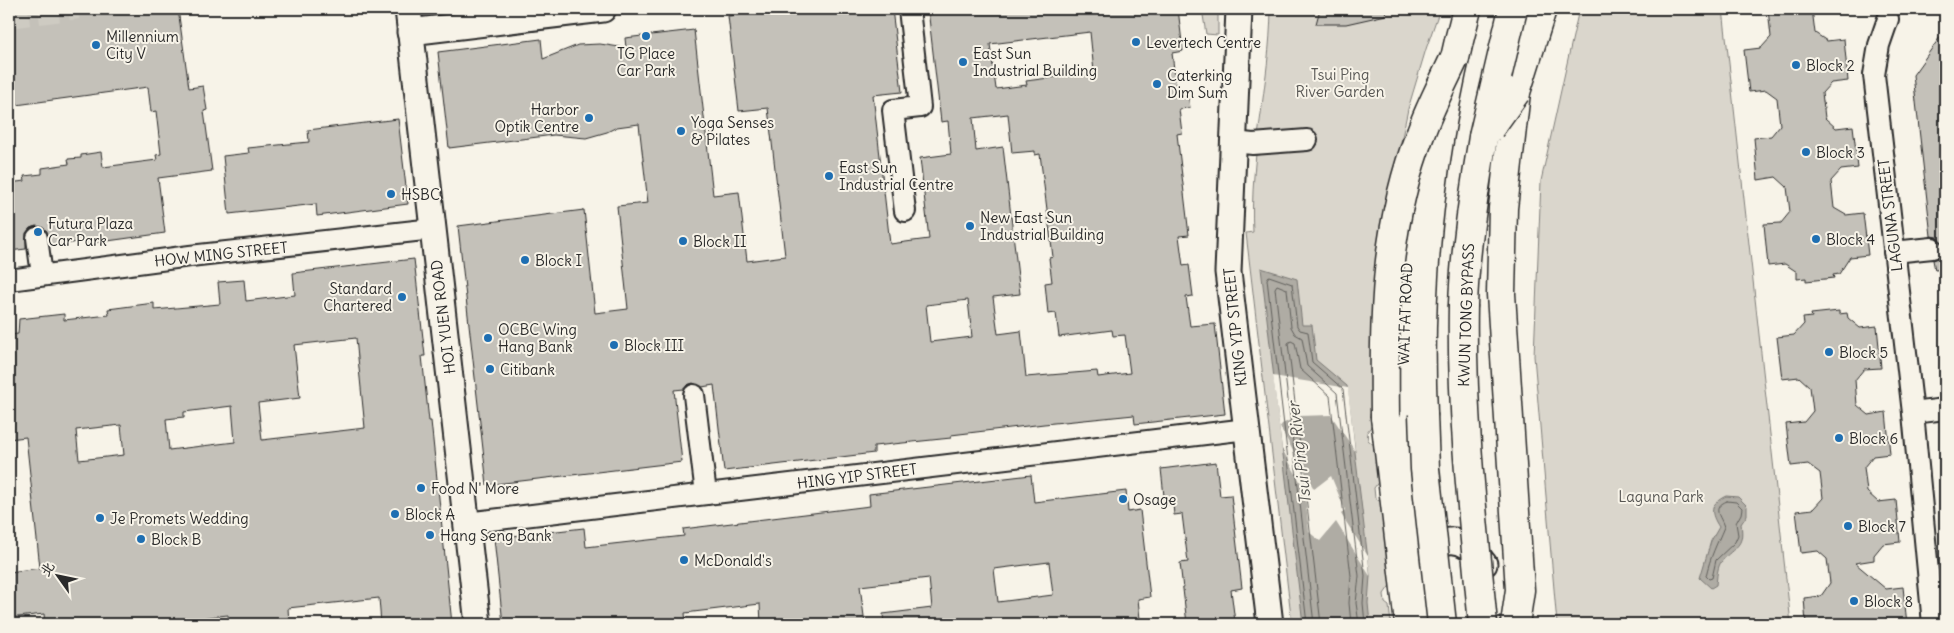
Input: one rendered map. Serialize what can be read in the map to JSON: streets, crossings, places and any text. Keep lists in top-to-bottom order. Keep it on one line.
{"streets":{"highway":["KWUN TONG BYPASS"],"main road":["WAI FAT ROAD","HOI YUEN ROAD","KING YIP STREET"],"street":["LAGUNA STREET","HOW MING STREET","HING YIP STREET"]},"crossings":[["HOW MING STREET","HOI YUEN ROAD"],["HOI YUEN ROAD","HING YIP STREET"],["KING YIP STREET","HING YIP STREET"]],"water":["Tsui Ping River"],"parks":["Tsui Ping River Garden","Laguna Park"],"places":["TG Place Car Park","Levertech Centre","Millennium City V","East Sun Industrial Building","Block 2","Caterking Dim Sum","Harbor Optik Centre","Yoga Senses & Pilates","Block 3","East Sun Industrial Centre","HSBC","New East Sun Industrial Building","Futura Plaza Car Park","Block 4","Block II","Block I","Standard Chartered","OCBC Wing Hang Bank","Block III","Block 5","Citibank","Block 6","Food N' More","Osage","Block A","Je Promets Wedding","Block 7","Hang Seng Bank","Block B","McDonald's","Block 8"],"north":"top left"}
